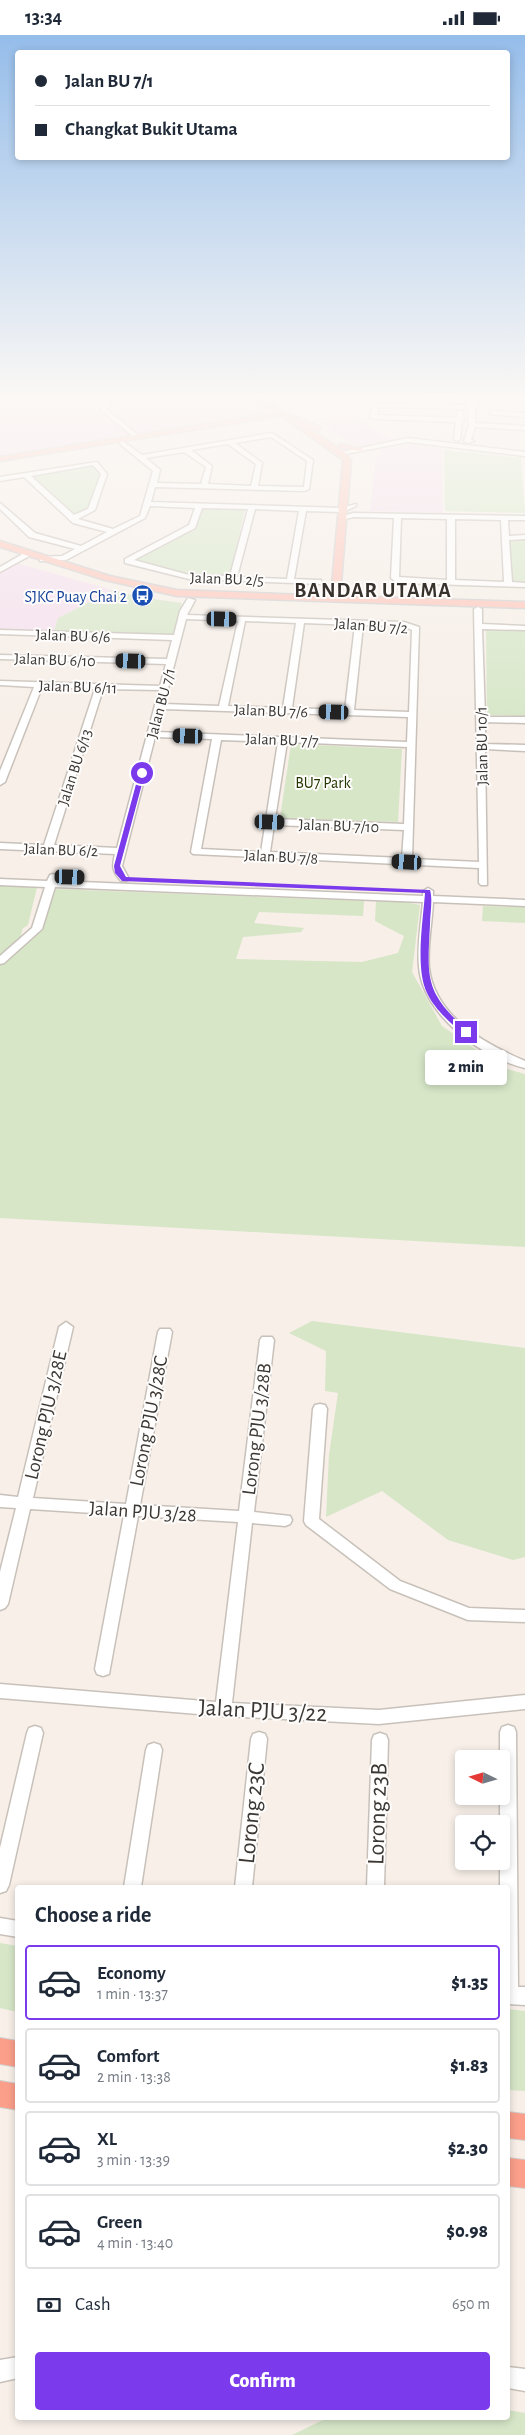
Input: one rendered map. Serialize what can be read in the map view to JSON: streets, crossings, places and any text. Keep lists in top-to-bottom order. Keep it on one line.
{"streets":{"street":["Jalan BU 2/5","Jalan BU 7/2","Jalan BU 6/6","Jalan BU 6/10","Jalan BU 6/11","Jalan BU 7/1","Jalan BU 7/6","Jalan BU 7/7","Jalan BU 10/1","Jalan BU 6/13","Jalan BU 7/10","Jalan BU 6/2","Jalan BU 7/8","Lorong PJU 3/28E","Lorong PJU 3/28C","Lorong PJU 3/28B","Jalan PJU 3/28","Jalan PJU 3/22","Lorong 23C","Lorong 23B"]},"crossings":[["Jalan BU 7/2","Jalan BU 7/1"],["Jalan BU 7/2","Jalan BU 7/6"],["Jalan BU 7/2","Jalan BU 7/7"],["Jalan BU 7/2","Jalan BU 7/10"],["Jalan BU 7/2","Jalan BU 7/8"],["Jalan BU 6/6","Jalan BU 7/1"],["Jalan BU 6/10","Jalan BU 7/1"],["Jalan BU 6/11","Jalan BU 6/13"],["Jalan BU 7/1","Jalan BU 7/6"],["Jalan BU 7/1","Jalan BU 7/7"],["Jalan BU 7/1","Jalan BU 6/2"],["Jalan BU 7/7","Jalan BU 7/8"],["Jalan BU 10/1","Jalan BU 7/8"],["Jalan BU 6/13","Jalan BU 6/2"],["Lorong PJU 3/28E","Jalan PJU 3/28"],["Lorong PJU 3/28C","Jalan PJU 3/28"],["Lorong PJU 3/28B","Jalan PJU 3/28"],["Lorong PJU 3/28B","Jalan PJU 3/22"]],"districts":["BANDAR UTAMA"],"parks":["BU7 Park"],"places":{"bus stop":["SJKC Puay Chai 2"]},"north":"left","page":{"status":"13:34","banner":["Jalan BU 7/1","Changkat Bukit Utama"],"bubble":"2 min","heading":"Choose a ride","list":[{"name":"Economy","note":"1 min · 13:37","value":"$1.35"},{"name":"Comfort","note":"2 min · 13:38","value":"$1.83"},{"name":"XL","note":"3 min · 13:39","value":"$2.30"},{"name":"Green","note":"4 min · 13:40","value":"$0.98"}],"pay":["Cash","650 m"],"buttons":"Confirm"}}
